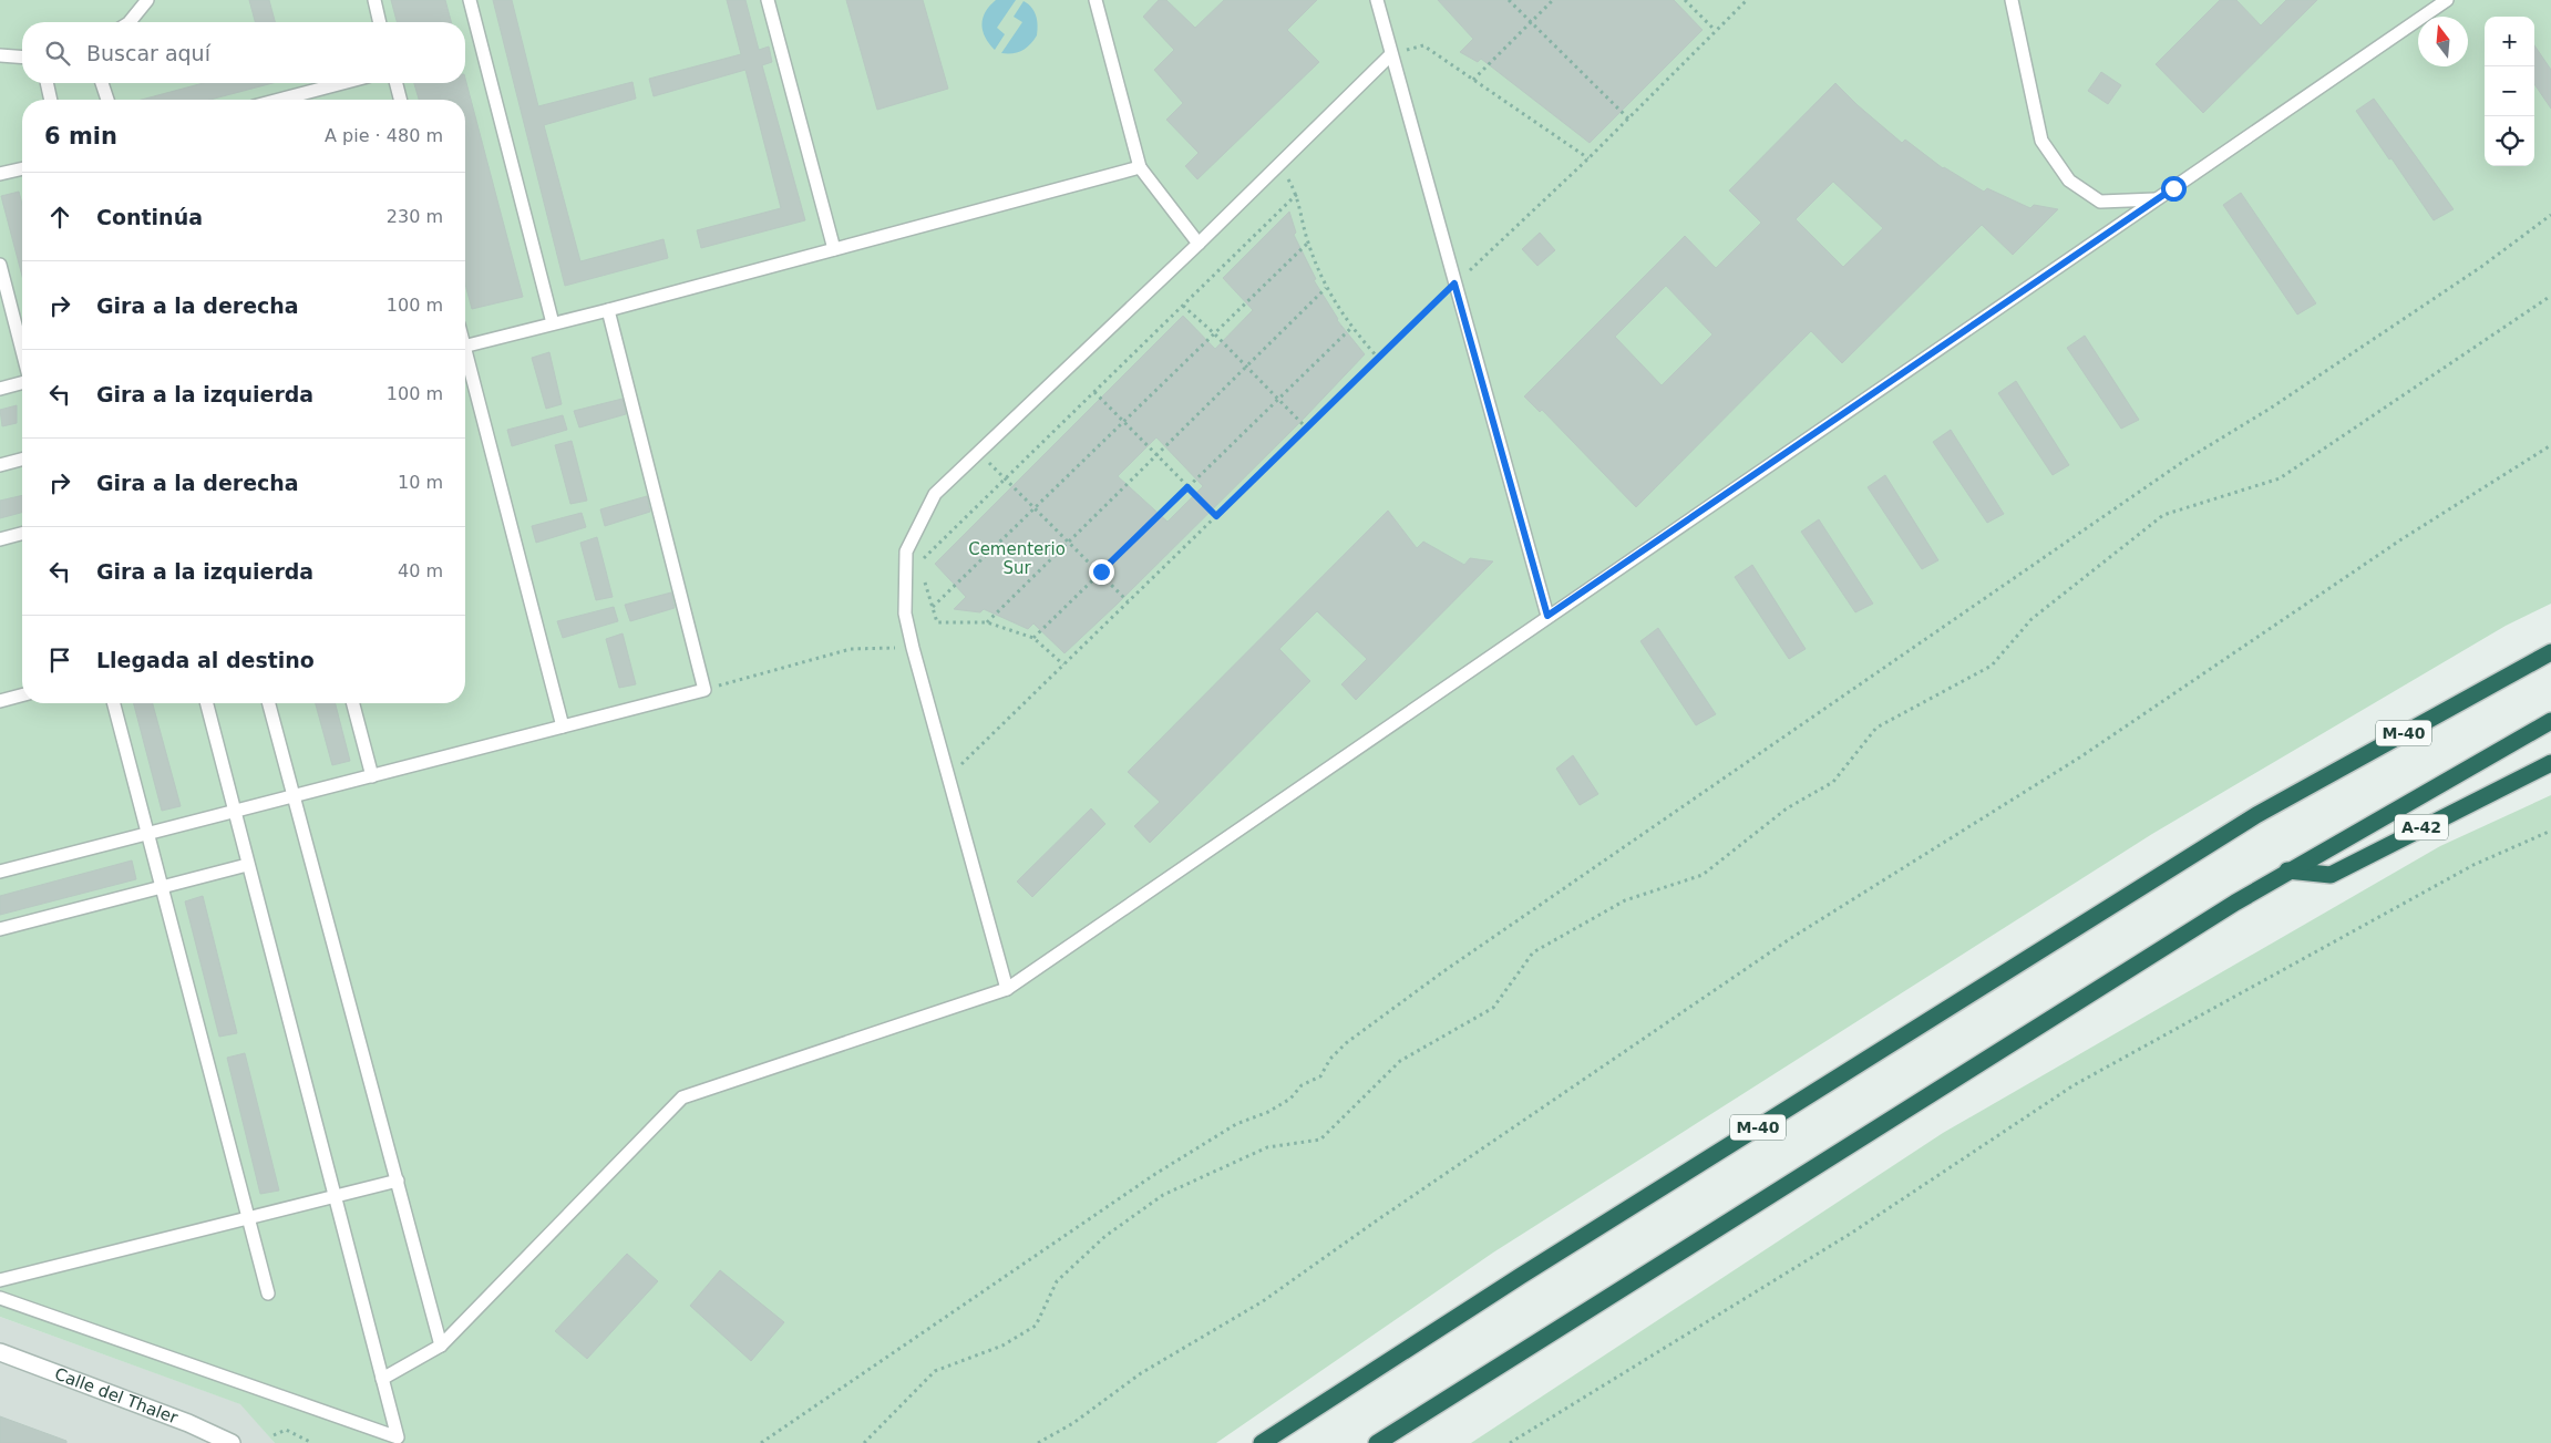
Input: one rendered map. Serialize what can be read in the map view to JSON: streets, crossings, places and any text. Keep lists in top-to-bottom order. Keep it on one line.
{"streets":{"highway":["M-40","A-42"],"street":["Calle del Thaler"]},"parks":["Cementerio Sur"],"north":"top","page":{"map_buttons":["+","−"],"search":"Buscar aquí","heading":["6 min","A pie · 480 m"],"list":[["Continúa","230 m"],["Gira a la derecha","100 m"],["Gira a la izquierda","100 m"],["Gira a la derecha","10 m"],["Gira a la izquierda","40 m"],"Llegada al destino"]}}
